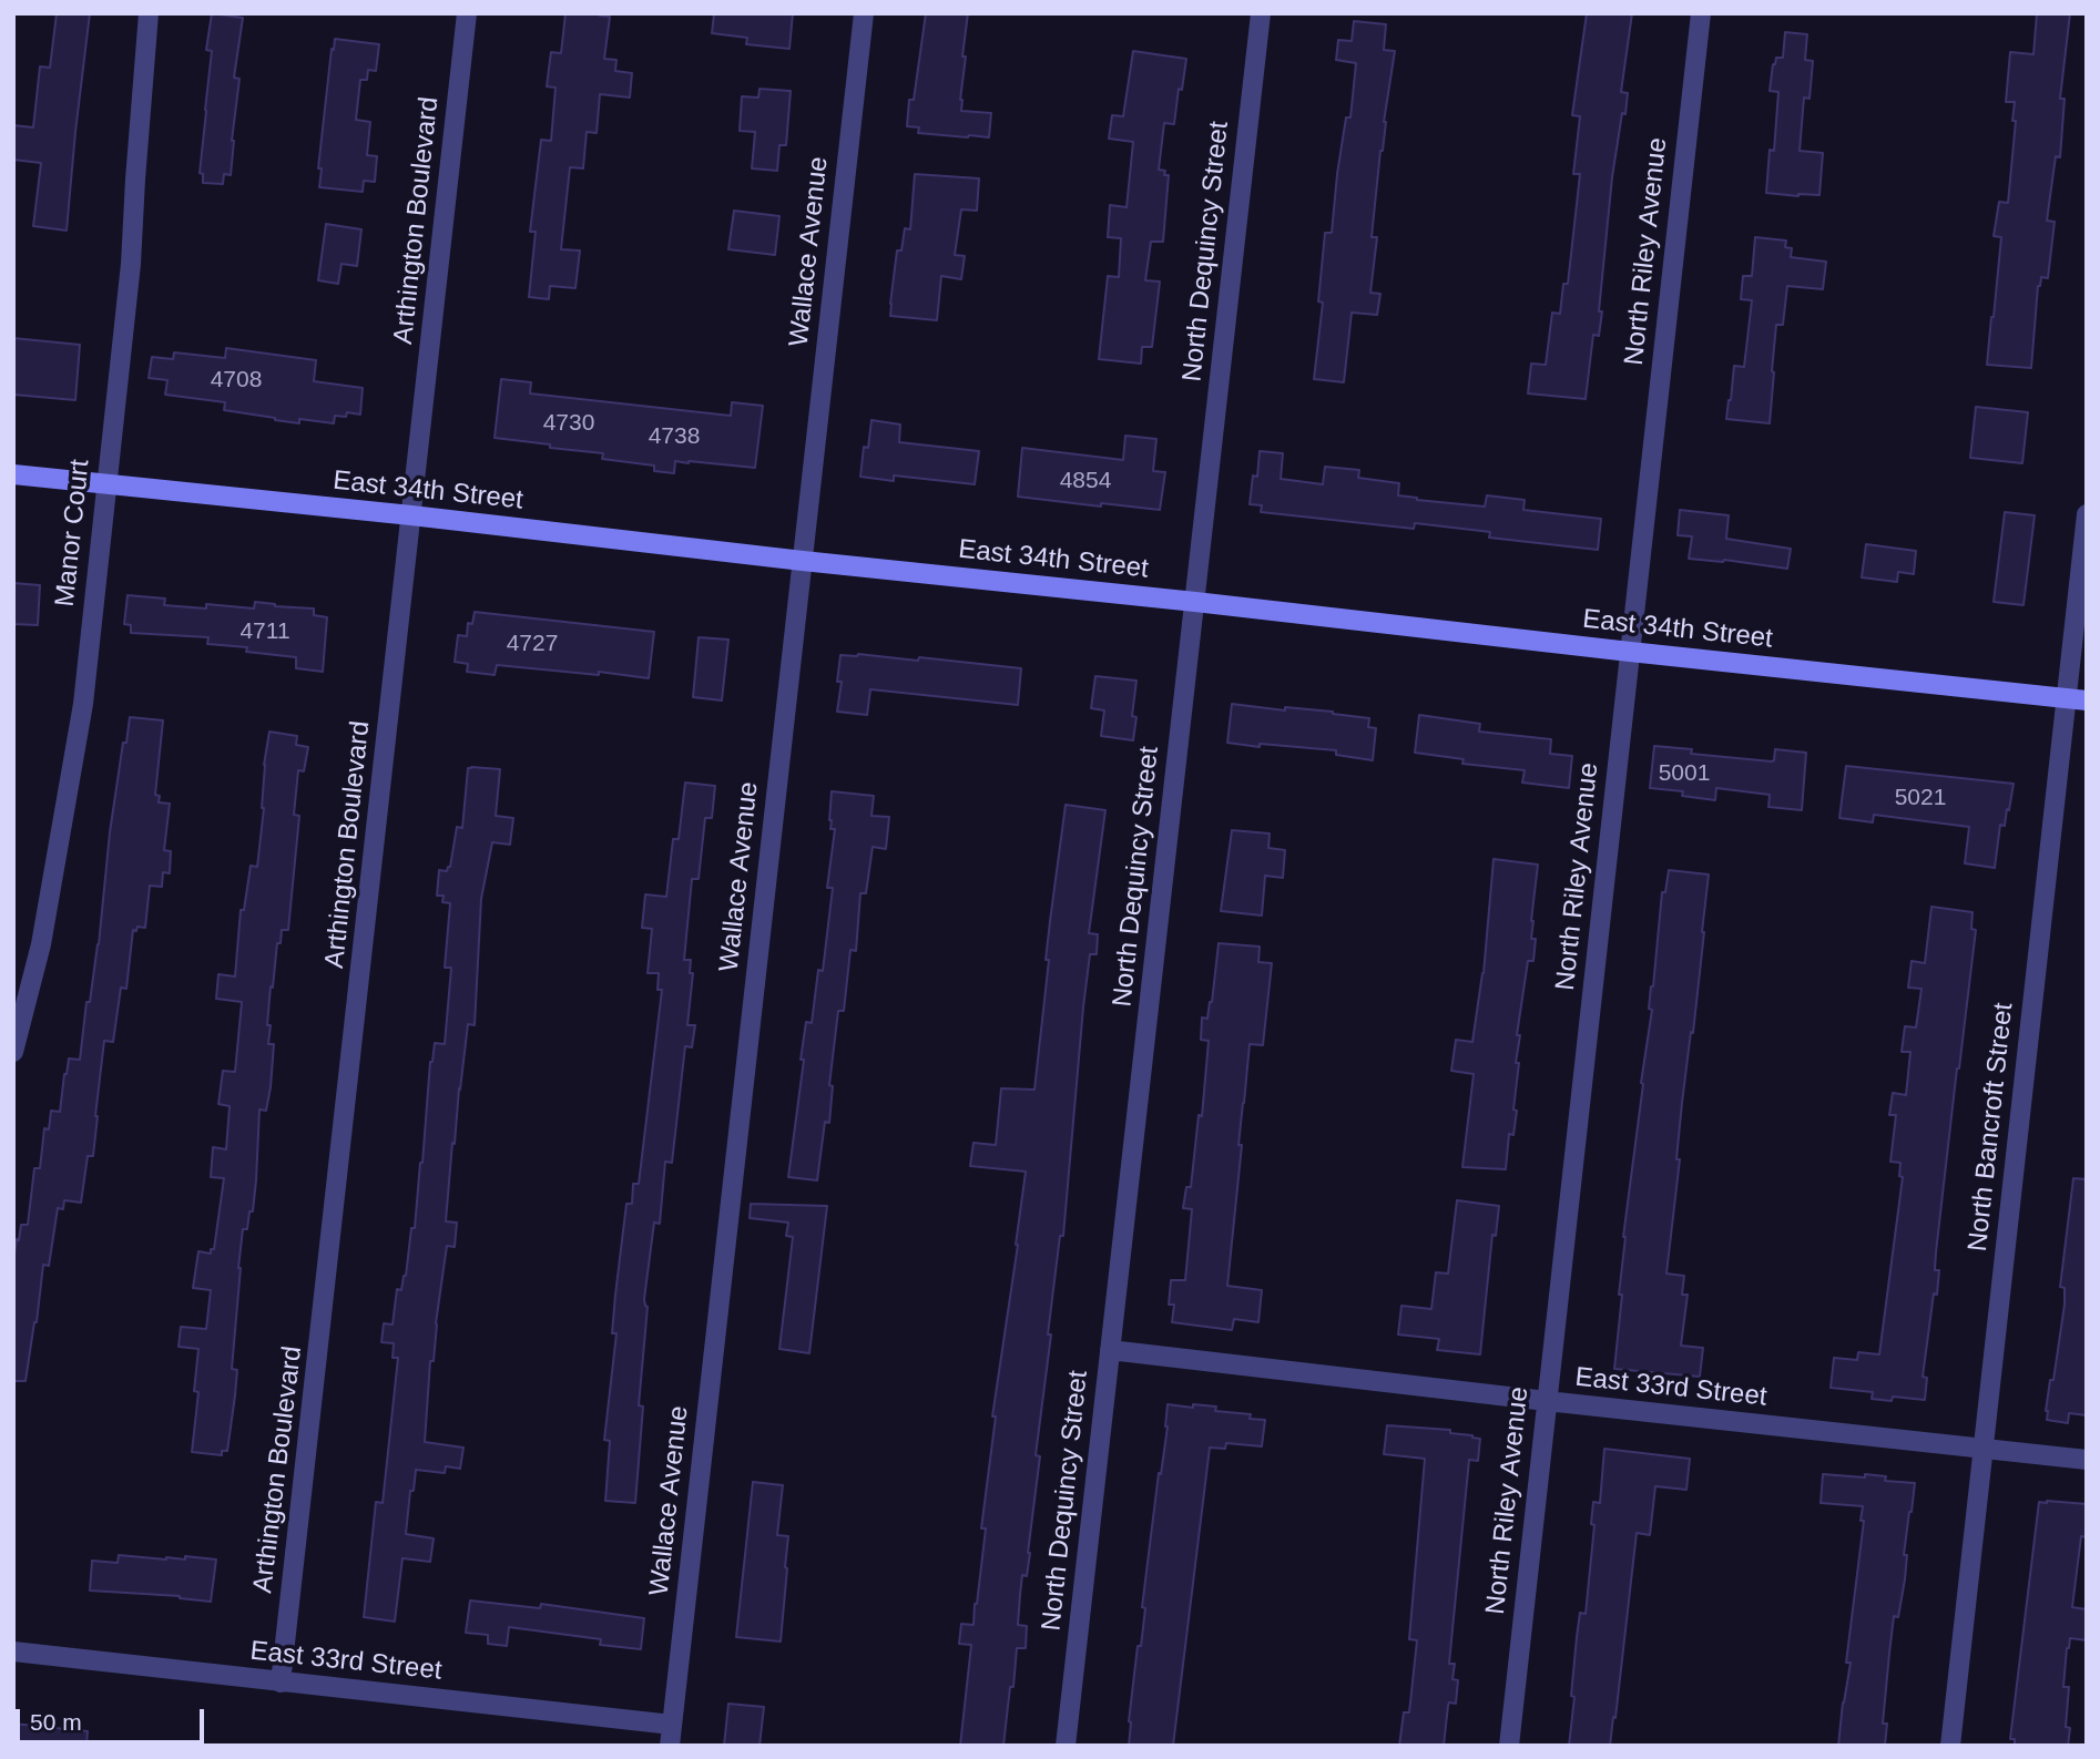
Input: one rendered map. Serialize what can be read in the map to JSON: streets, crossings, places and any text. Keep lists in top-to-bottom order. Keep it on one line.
{"streets":{"main road":["East 34th Street"],"street":["Arthington Boulevard","Wallace Avenue","North Dequincy Street","North Riley Avenue","Manor Court","North Bancroft Street","East 33rd Street"]},"crossings":[["Arthington Boulevard","East 34th Street"],["Arthington Boulevard","East 33rd Street"],["Wallace Avenue","East 34th Street"],["Wallace Avenue","East 33rd Street"],["North Dequincy Street","East 34th Street"],["North Dequincy Street","East 33rd Street"],["North Riley Avenue","East 34th Street"],["North Riley Avenue","East 33rd Street"],["East 34th Street","Manor Court"],["East 34th Street","North Bancroft Street"],["North Bancroft Street","East 33rd Street"]],"house_numbers":["4708","4730","4738","4854","4711","4727","5001","5021"],"scale_bar":"50 m"}
